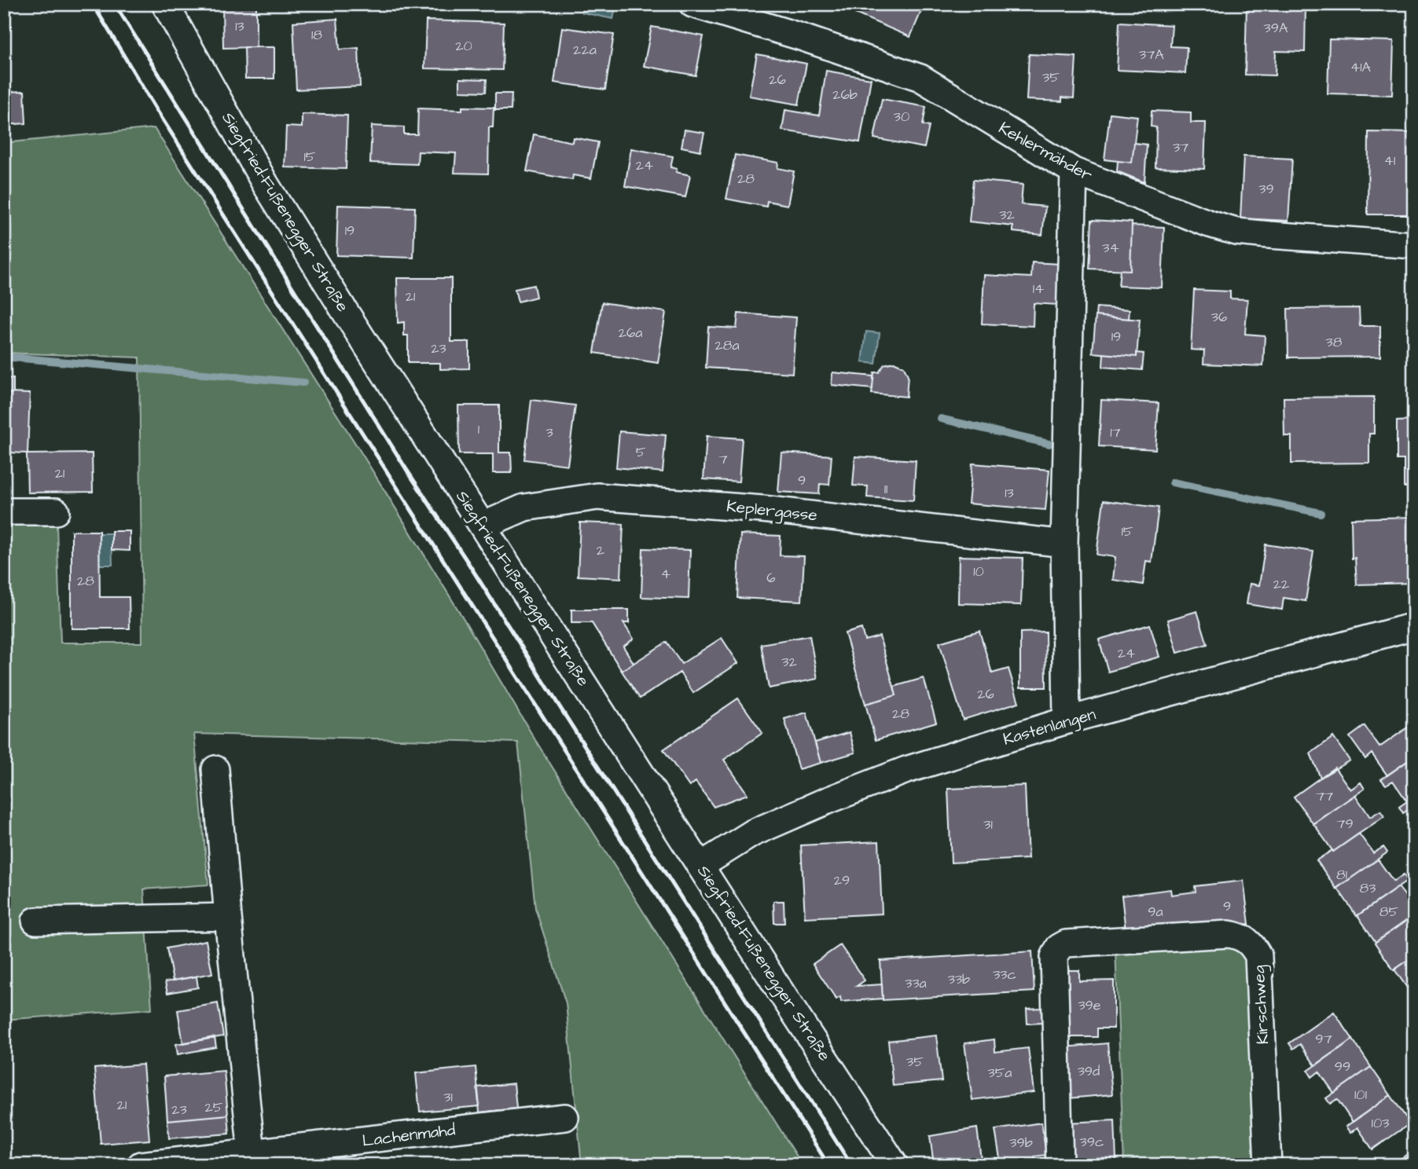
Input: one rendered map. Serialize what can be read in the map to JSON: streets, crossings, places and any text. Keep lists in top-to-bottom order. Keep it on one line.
{"streets":{"street":["Kehlermähder","Siegfried-Fußenegger Straße","Keplergasse","Kastenlangen","Kirschweg","Lachenmahd"]},"crossings":[["Siegfried-Fußenegger Straße","Keplergasse"],["Siegfried-Fußenegger Straße","Kastenlangen"]],"house_numbers":["13","39A","18","20","22a","37A","41A","35","26","26b","30","37","15","41","24","28","39","32","19","34","14","21","36","26a","19","38","28a","23","1","3","17","5","7","21","9","11","13","15","2","10","4","6","28","22","24","32","26","28","77","79","31","81","29","83","9","9a","85","33c","33b","33a","39e","97","35","99","39d","35a","101","31","21","25","23","103","39c","39b"]}
